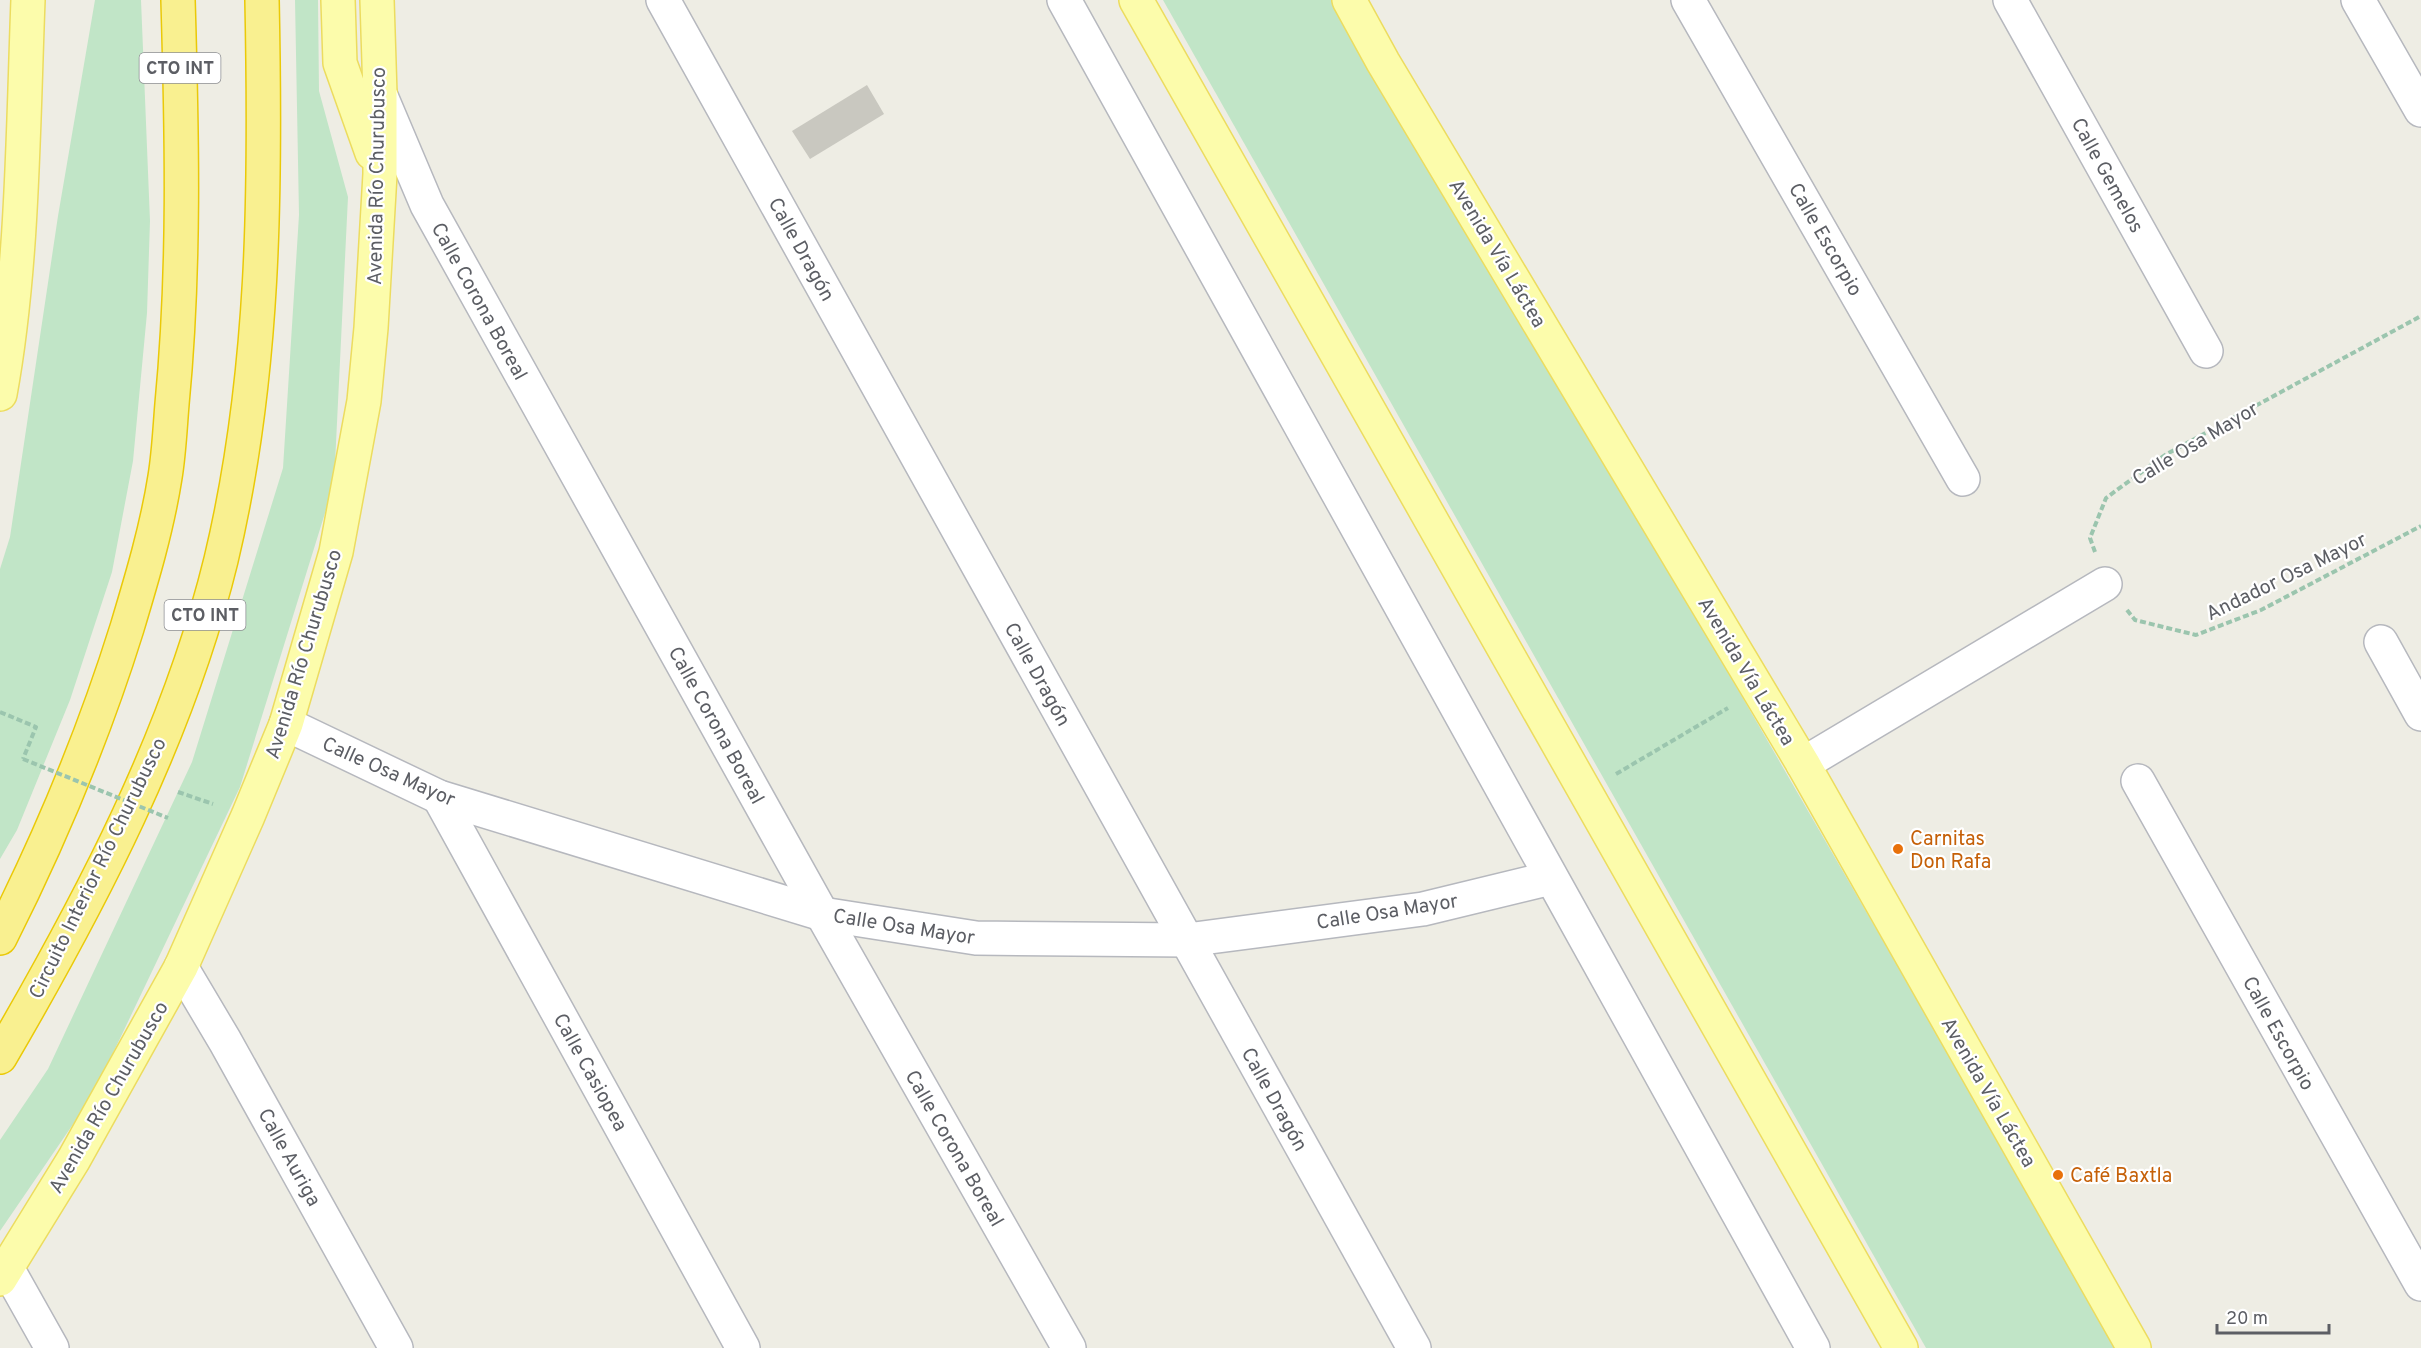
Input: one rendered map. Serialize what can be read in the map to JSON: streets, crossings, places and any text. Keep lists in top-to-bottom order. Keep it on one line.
{"streets":{"highway":["CTO INT","Circuito Interior Río Churubusco"],"main road":["Avenida Río Churubusco","Avenida Vía Láctea"],"street":["Calle Gemelos","Calle Escorpio","Calle Dragón","Calle Corona Boreal","Calle Osa Mayor","Calle Casiopea","Calle Auriga"],"path":["Andador Osa Mayor"]},"crossings":[["Avenida Río Churubusco","Calle Corona Boreal"],["Avenida Río Churubusco","Calle Osa Mayor"],["Avenida Río Churubusco","Calle Auriga"],["Calle Dragón","Calle Osa Mayor"],["Calle Corona Boreal","Calle Osa Mayor"],["Calle Osa Mayor","Andador Osa Mayor"],["Calle Osa Mayor","Calle Casiopea"]],"places":["Carnitas Don Rafa","Café Baxtla"],"scale_bar":"20 m"}
